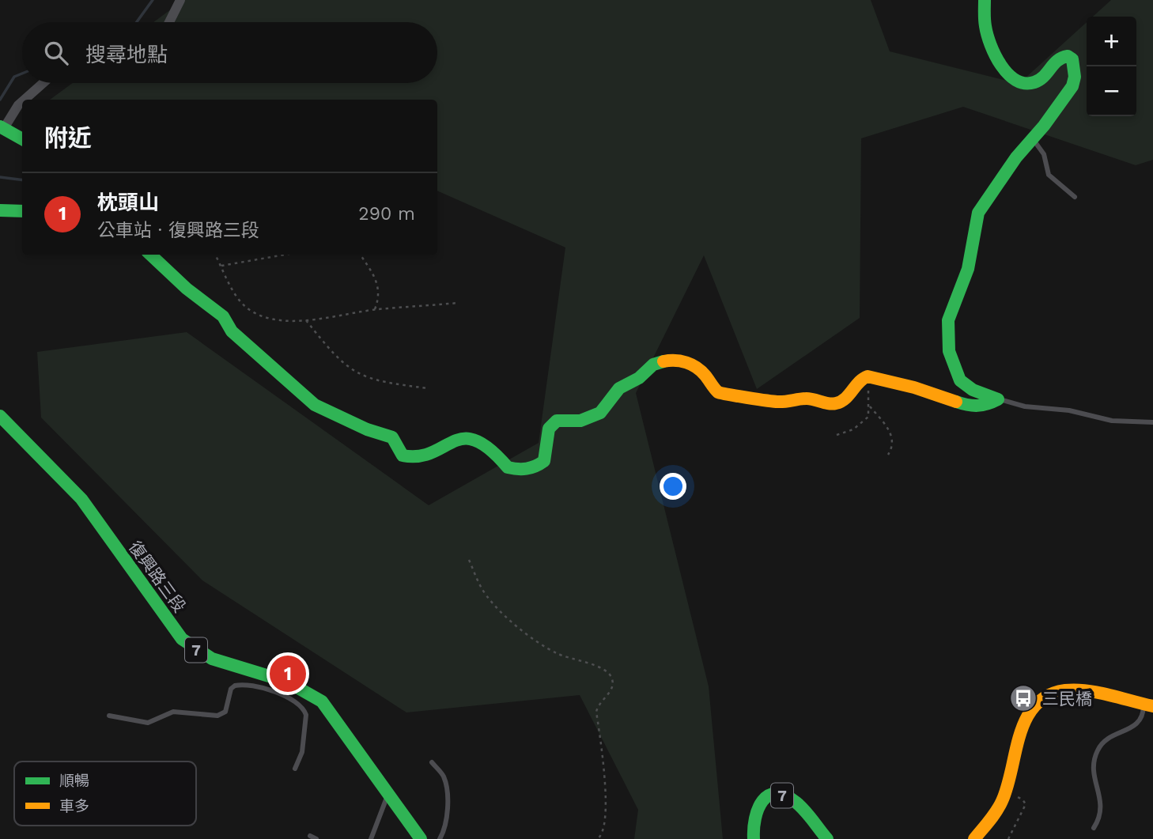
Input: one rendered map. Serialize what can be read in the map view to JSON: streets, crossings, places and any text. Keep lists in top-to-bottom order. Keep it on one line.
{"streets":{"street":["復興路三段","7"]},"places":{"bus stop":["三民橋"]},"legend":["順暢","車多"],"page":{"map_buttons":["+","−"],"search":"搜尋地點","heading":"附近","list":[{"mark":"1","name":"枕頭山","note":"公車站 · 復興路三段","value":"290 m"}],"pins":"1"}}
